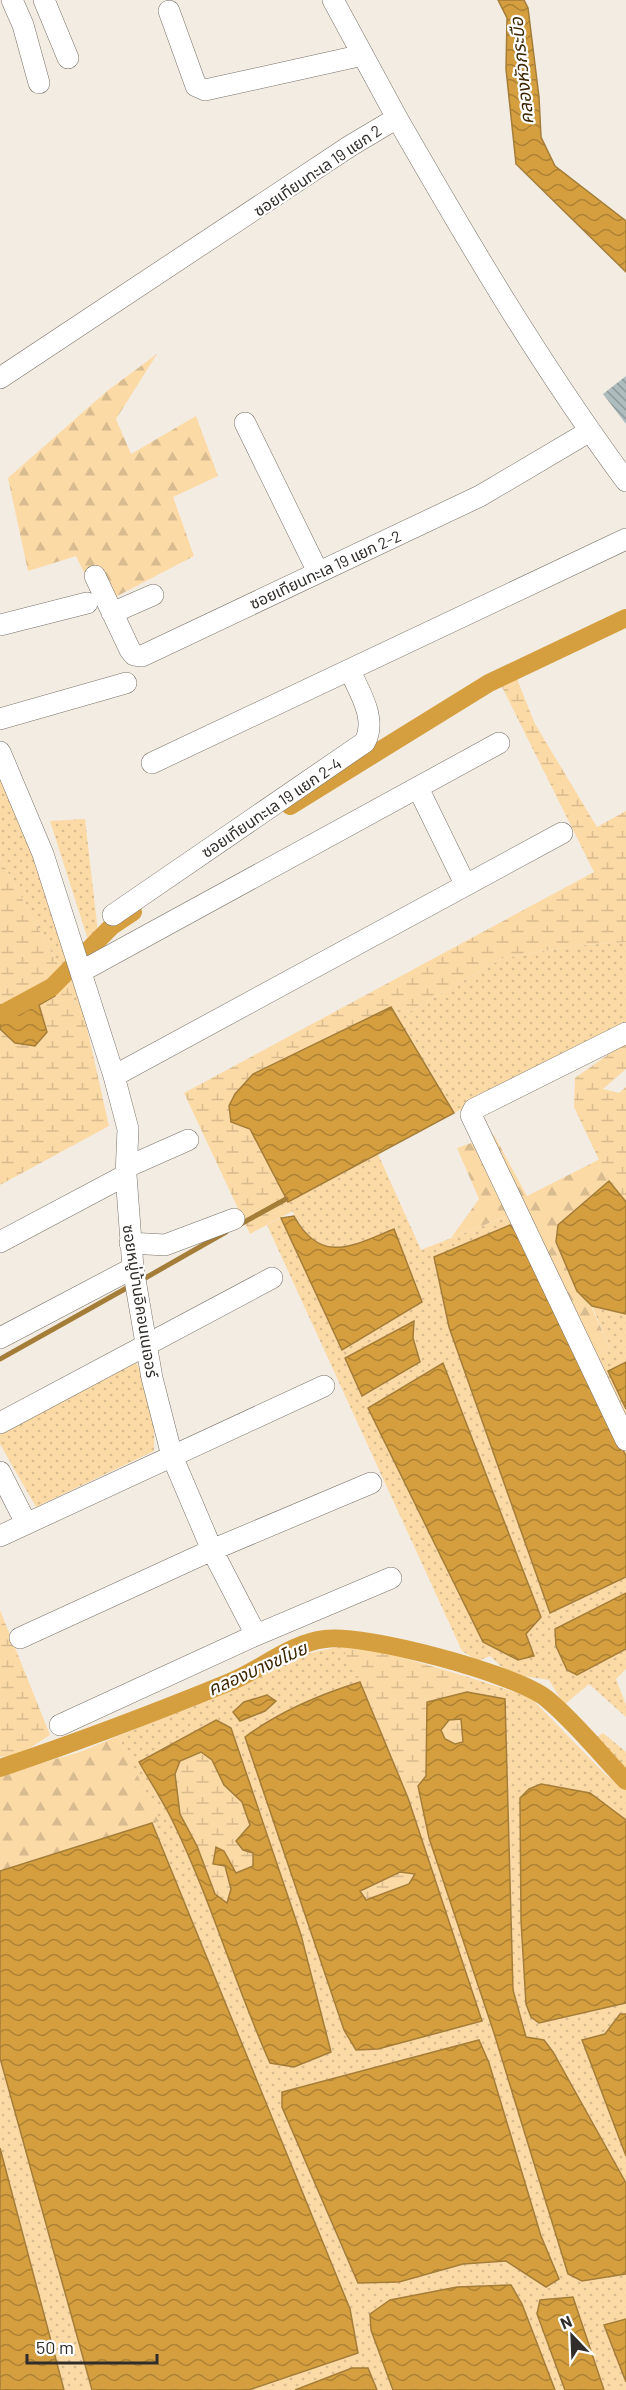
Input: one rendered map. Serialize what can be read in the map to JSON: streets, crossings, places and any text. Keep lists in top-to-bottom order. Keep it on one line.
{"streets":{"street":["ซอยเทียนทะเล 19 แยก 2","ซอยเทียนทะเล 19 แยก 2-2","ซอยเทียนทะเล 19 แยก 2-4","ซอยหมู่บ้านอิคอนเนเจอร์"]},"crossings":[["ซอยเทียนทะเล 19 แยก 2","ซอยเทียนทะเล 19 แยก 2-2"]],"water":["คลองหัวกระบือ","คลองบางขโมย"],"scale_bar":"50 m","north":"top left"}
